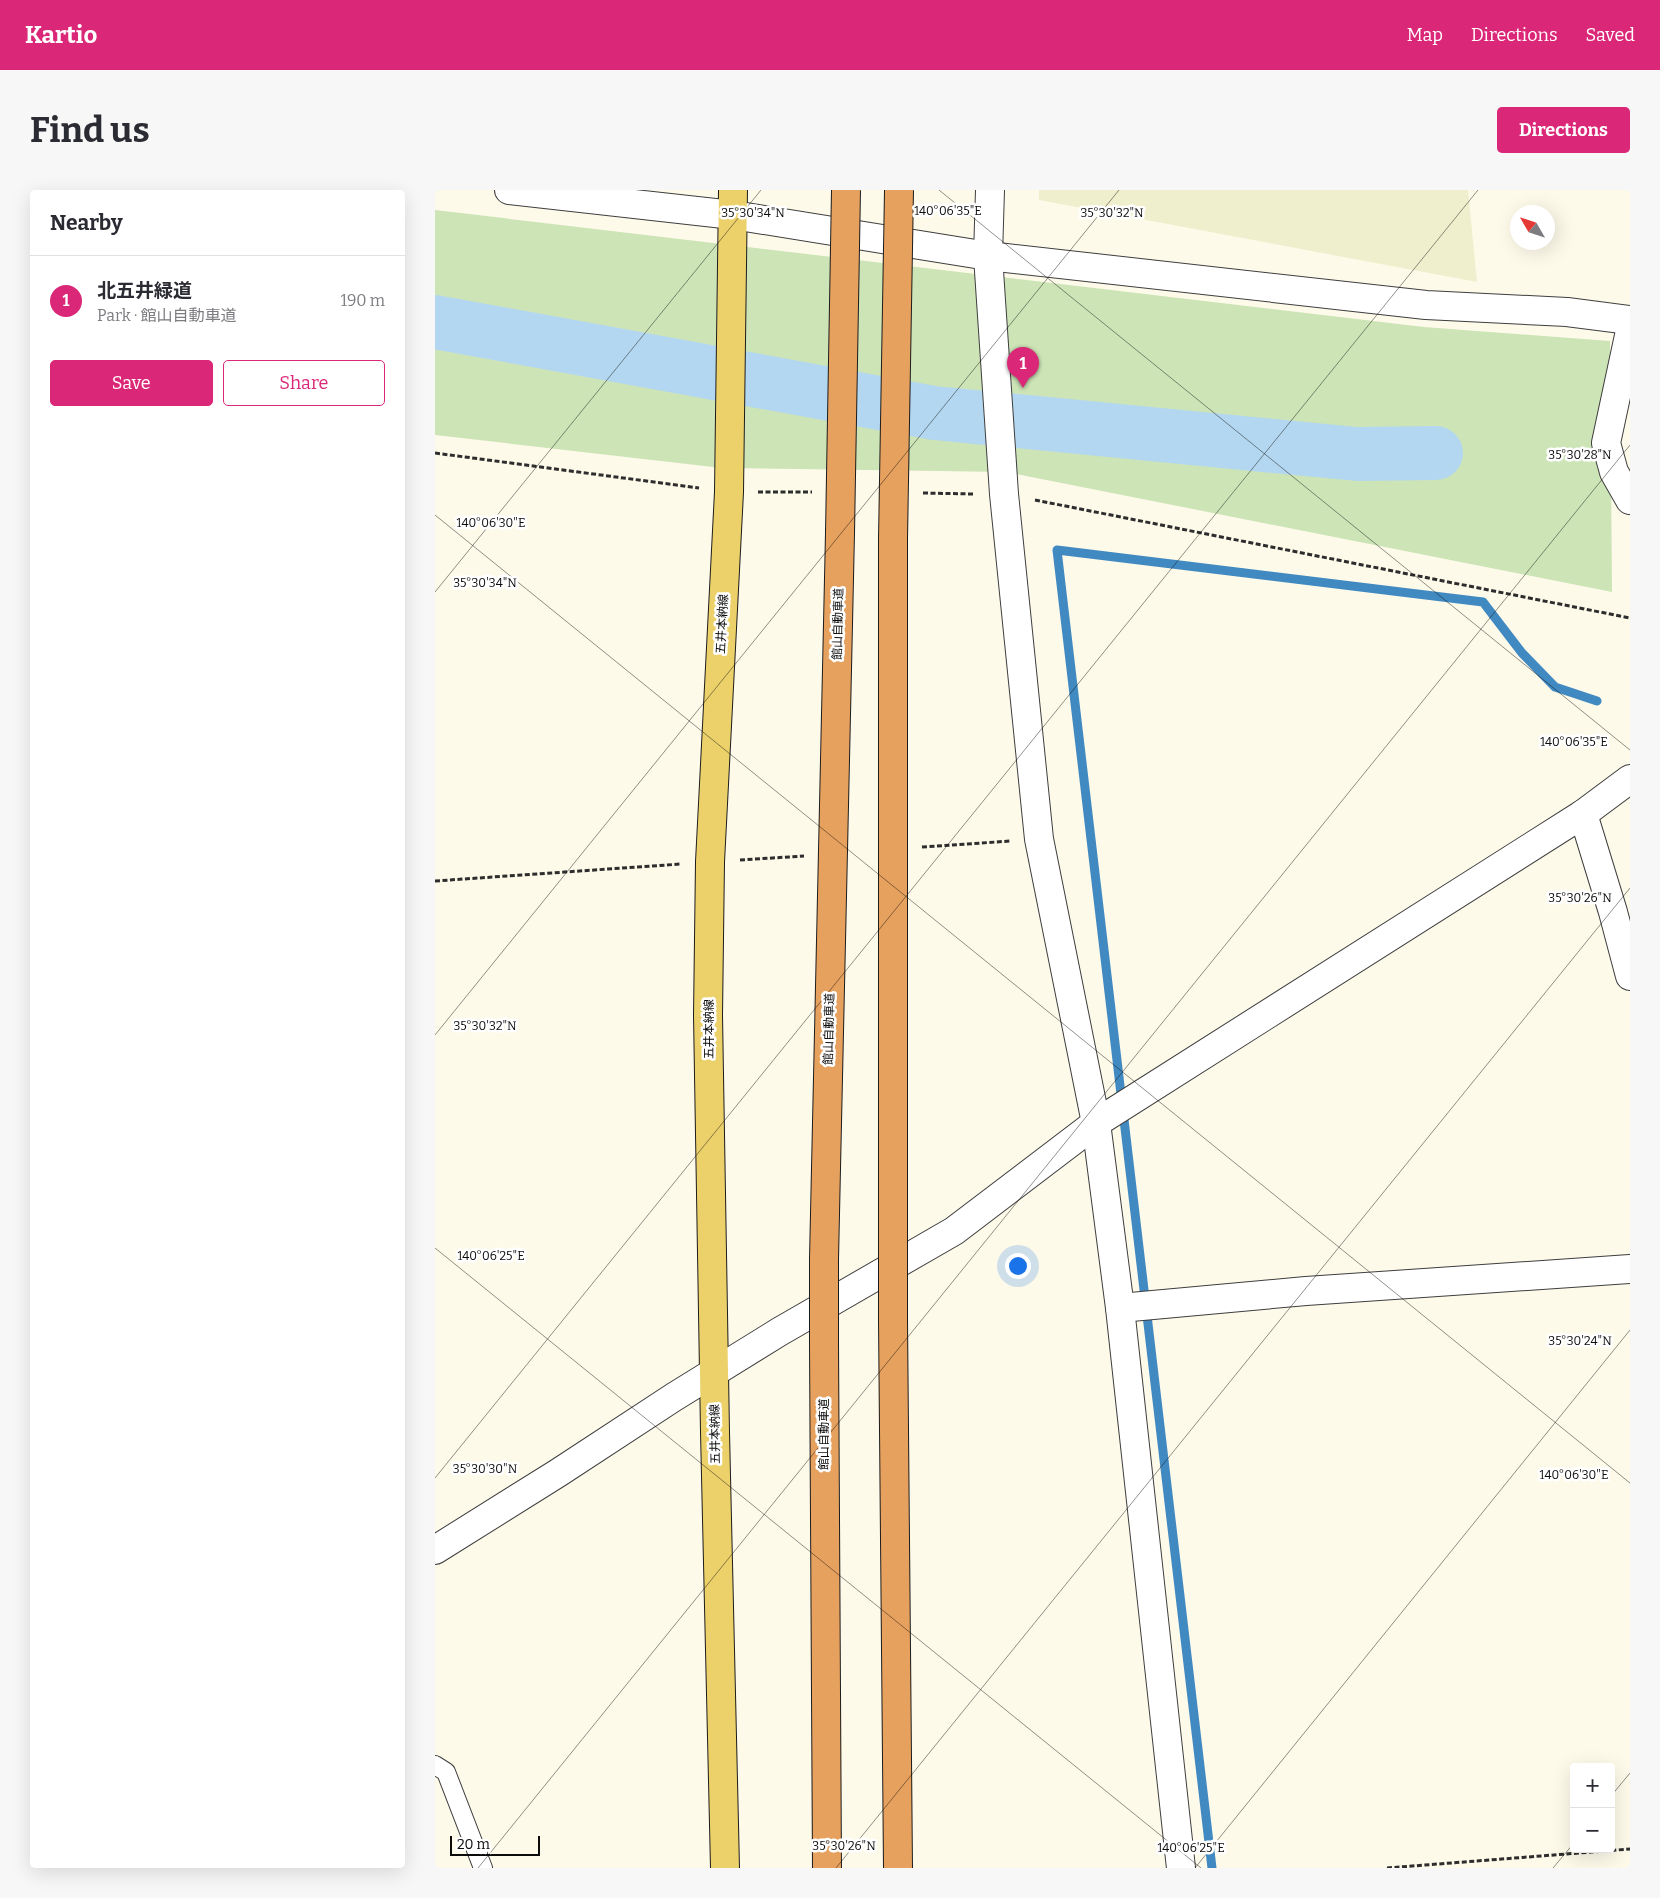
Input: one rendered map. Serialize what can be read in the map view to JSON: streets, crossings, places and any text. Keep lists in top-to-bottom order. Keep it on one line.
{"streets":{"highway":["館山自動車道"],"main road":["五井本納線"]},"scale_bar":"20 m","north":"top left","page":{"header":"Kartio","nav":["Map","Directions","Saved"],"buttons":["Directions",["Save","Share"]],"title":"Find us","heading":"Nearby","list":[{"mark":"1","name":"北五井緑道","note":"Park · 館山自動車道","value":"190 m"}],"pins":"1","map_buttons":["+","−"],"scale":"20 m"},"coordinates":["140°06'35\"E","35°30'34\"N","35°30'32\"N","35°30'28\"N","140°06'30\"E","35°30'26\"N","140°06'25\"E","35°30'24\"N","35°30'30\"N"]}
